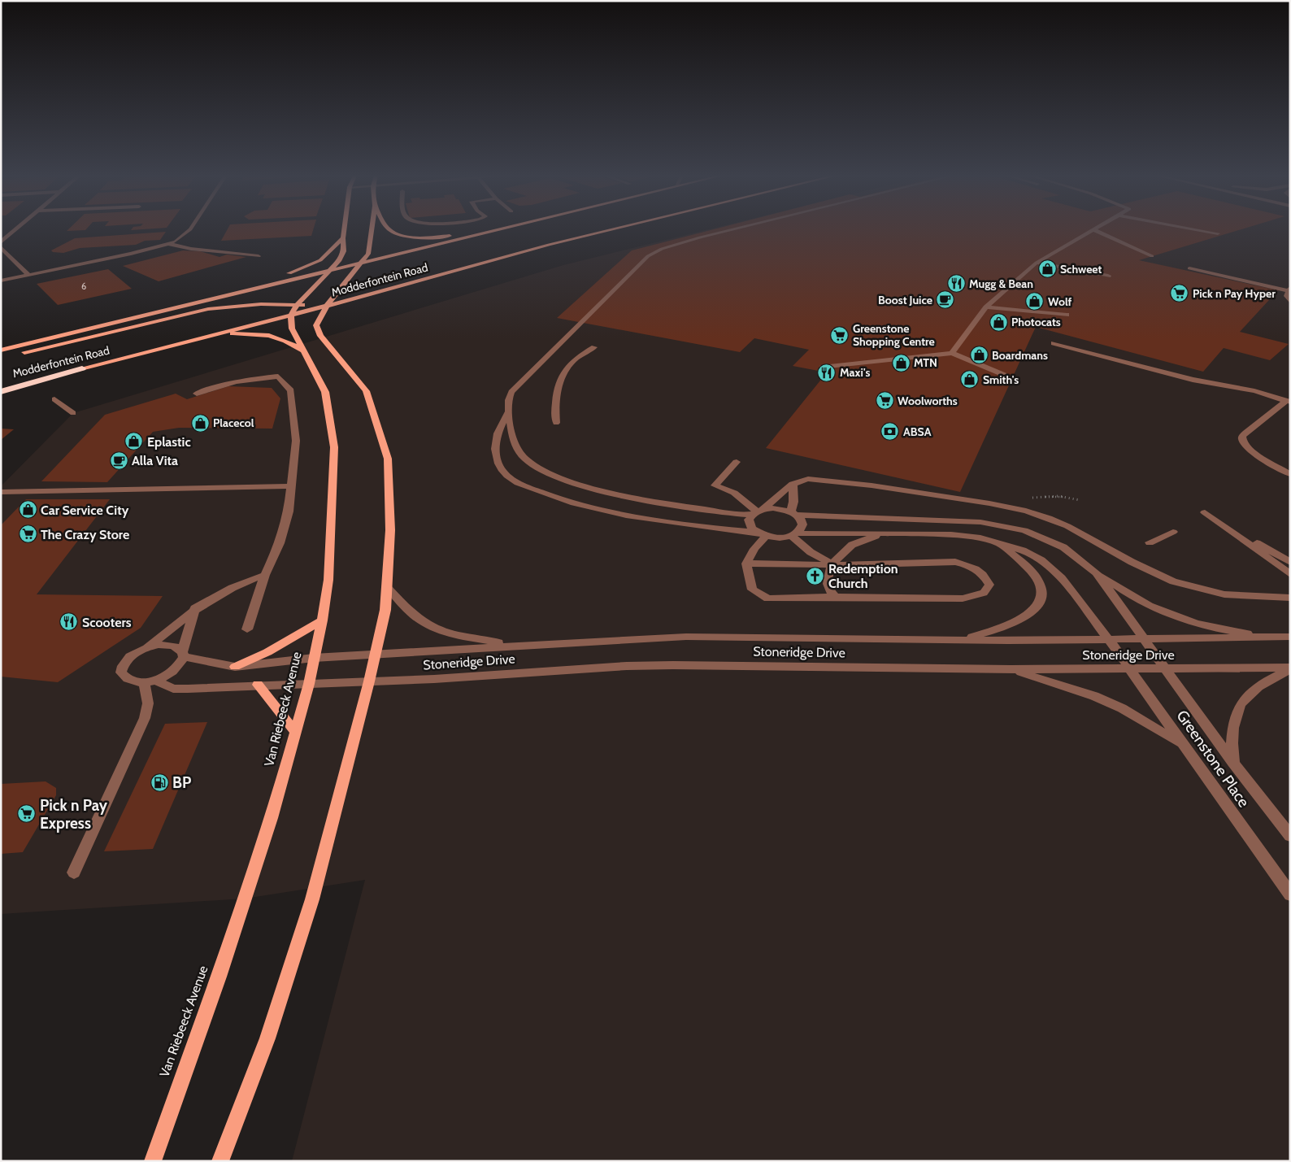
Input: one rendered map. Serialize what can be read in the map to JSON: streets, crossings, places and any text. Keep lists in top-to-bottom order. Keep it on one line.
{"streets":{"main road":["Modderfontein Road","Van Riebeeck Avenue"],"street":["Stoneridge Drive","Greenstone Place"]},"crossings":[["Modderfontein Road","Van Riebeeck Avenue"],["Stoneridge Drive","Van Riebeeck Avenue"],["Stoneridge Drive","Greenstone Place"]],"places":{"shop":["Schweet","Wolf","Photocats","Boardmans","MTN","Smith's","Placecol","Eplastic","Car Service City"],"restaurant":["Mugg & Bean","Maxi's","Scooters"],"supermarket":["Pick n Pay Hyper","Greenstone Shopping Centre","Woolworths","The Crazy Store","Pick n Pay Express"],"cafe":["Boost Juice","Alla Vita"],"bank":["ABSA"],"church":["Redemption Church"],"fuel station":["BP"]},"house_numbers":["6"]}
